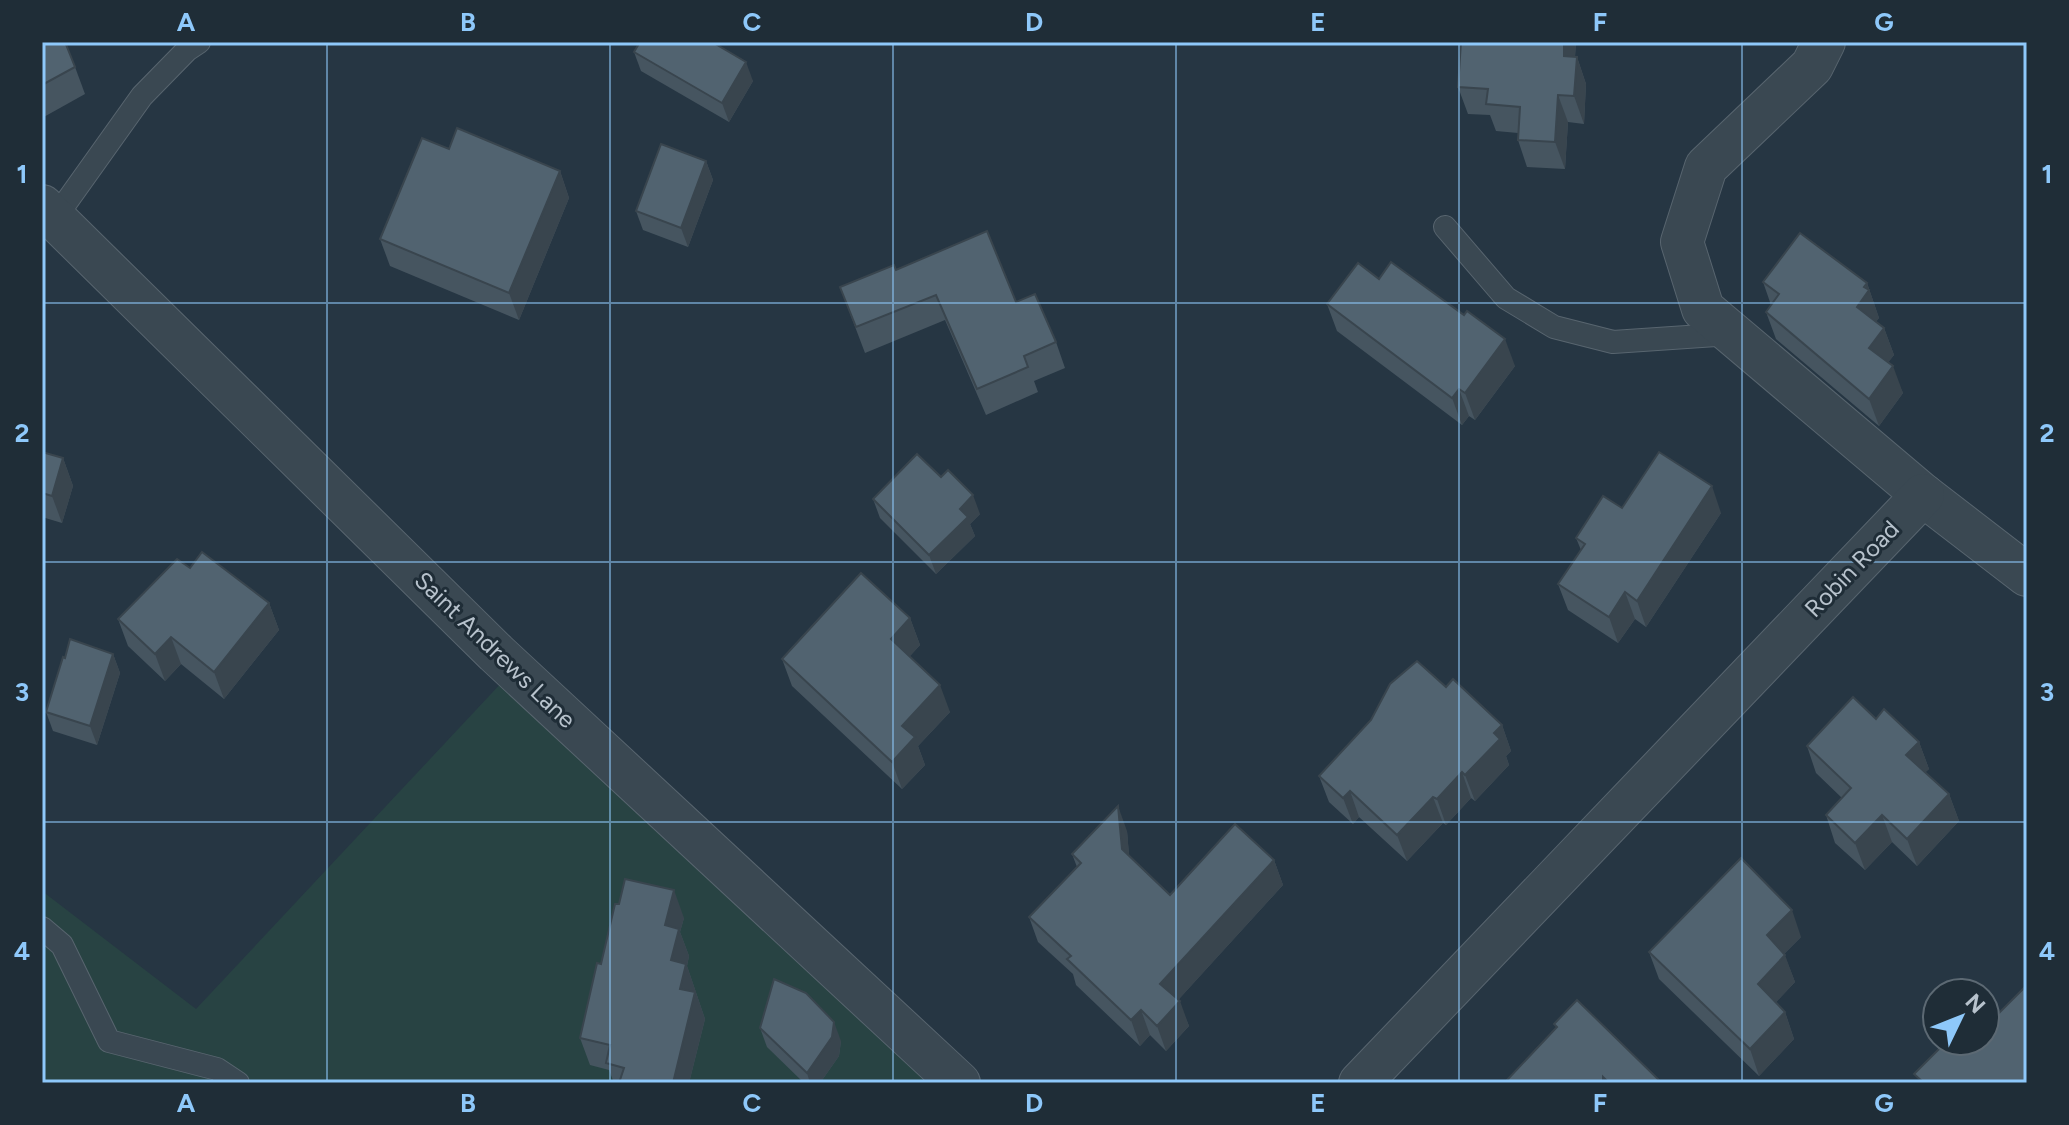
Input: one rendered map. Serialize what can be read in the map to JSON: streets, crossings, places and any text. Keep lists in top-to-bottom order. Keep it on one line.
{"streets":{"street":["Robin Road","Saint Andrews Lane"]},"north":"top right","grid":{"columns":["A","B","C","D","E","F","G"],"rows":["1","2","3","4"]}}
